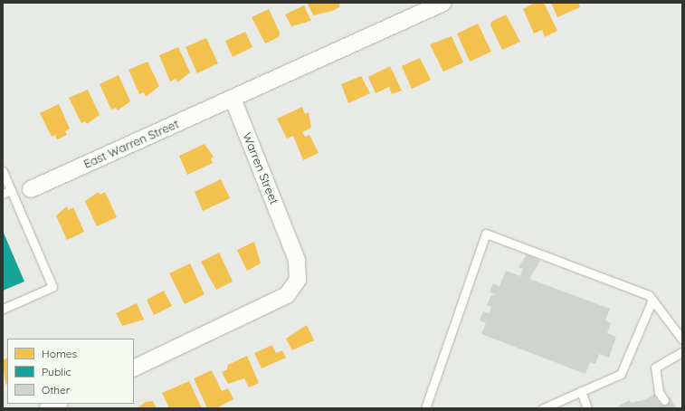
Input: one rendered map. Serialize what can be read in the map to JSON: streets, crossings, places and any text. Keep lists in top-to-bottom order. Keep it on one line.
{"streets":{"street":["East Warren Street","Warren Street"]},"crossings":[["East Warren Street","Warren Street"]],"legend":["Homes","Public","Other"]}
